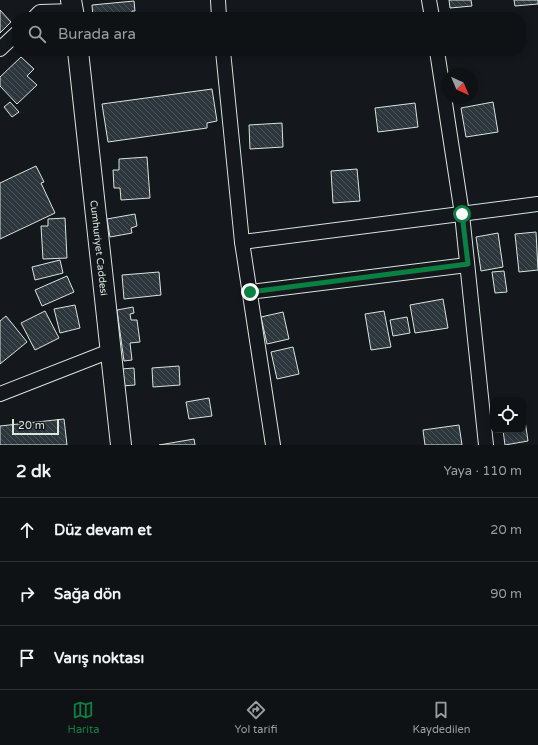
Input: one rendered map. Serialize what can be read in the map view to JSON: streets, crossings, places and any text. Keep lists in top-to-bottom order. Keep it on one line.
{"streets":{"main road":["Cumhuriyet Caddesi"]},"scale_bar":"20 m","north":"bottom right","page":{"search":"Burada ara","scale":"20 m","heading":["2 dk","Yaya · 110 m"],"list":[["Düz devam et","20 m"],["Sağa dön","90 m"],"Varış noktası"],"nav":["Harita","Yol tarifi","Kaydedilen"]}}
